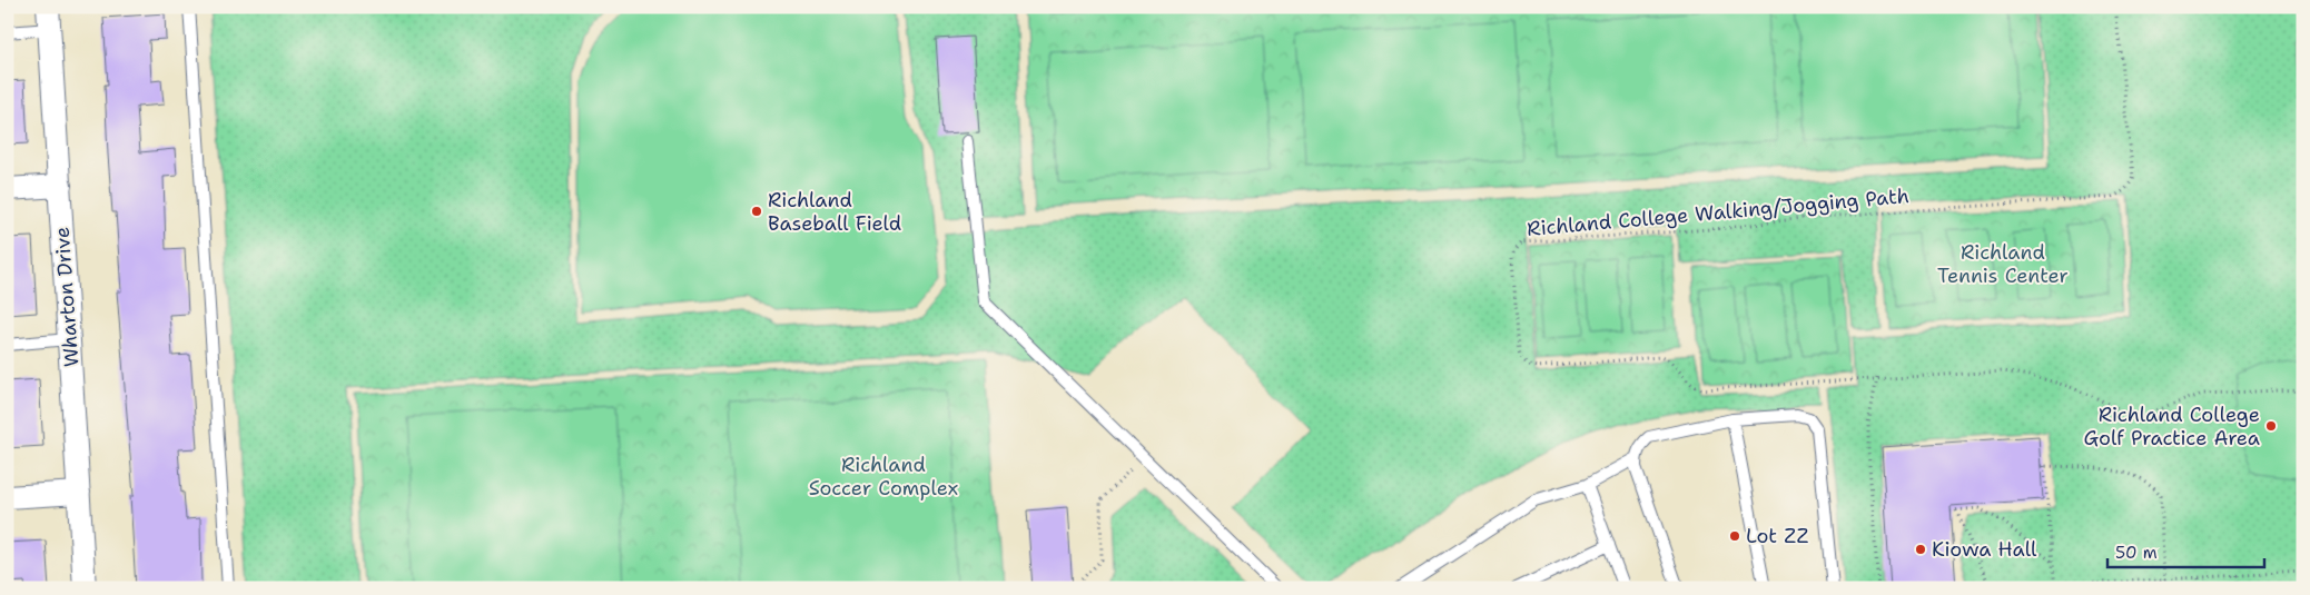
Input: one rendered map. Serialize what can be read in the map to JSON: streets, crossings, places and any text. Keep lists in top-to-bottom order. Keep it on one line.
{"streets":{"street":["Wharton Drive"],"path":["Richland College Walking/Jogging Path"]},"parks":["Richland Tennis Center","Richland Soccer Complex"],"places":["Richland Baseball Field","Richland College Golf Practice Area","Lot ZZ","Kiowa Hall"],"scale_bar":"50 m"}
